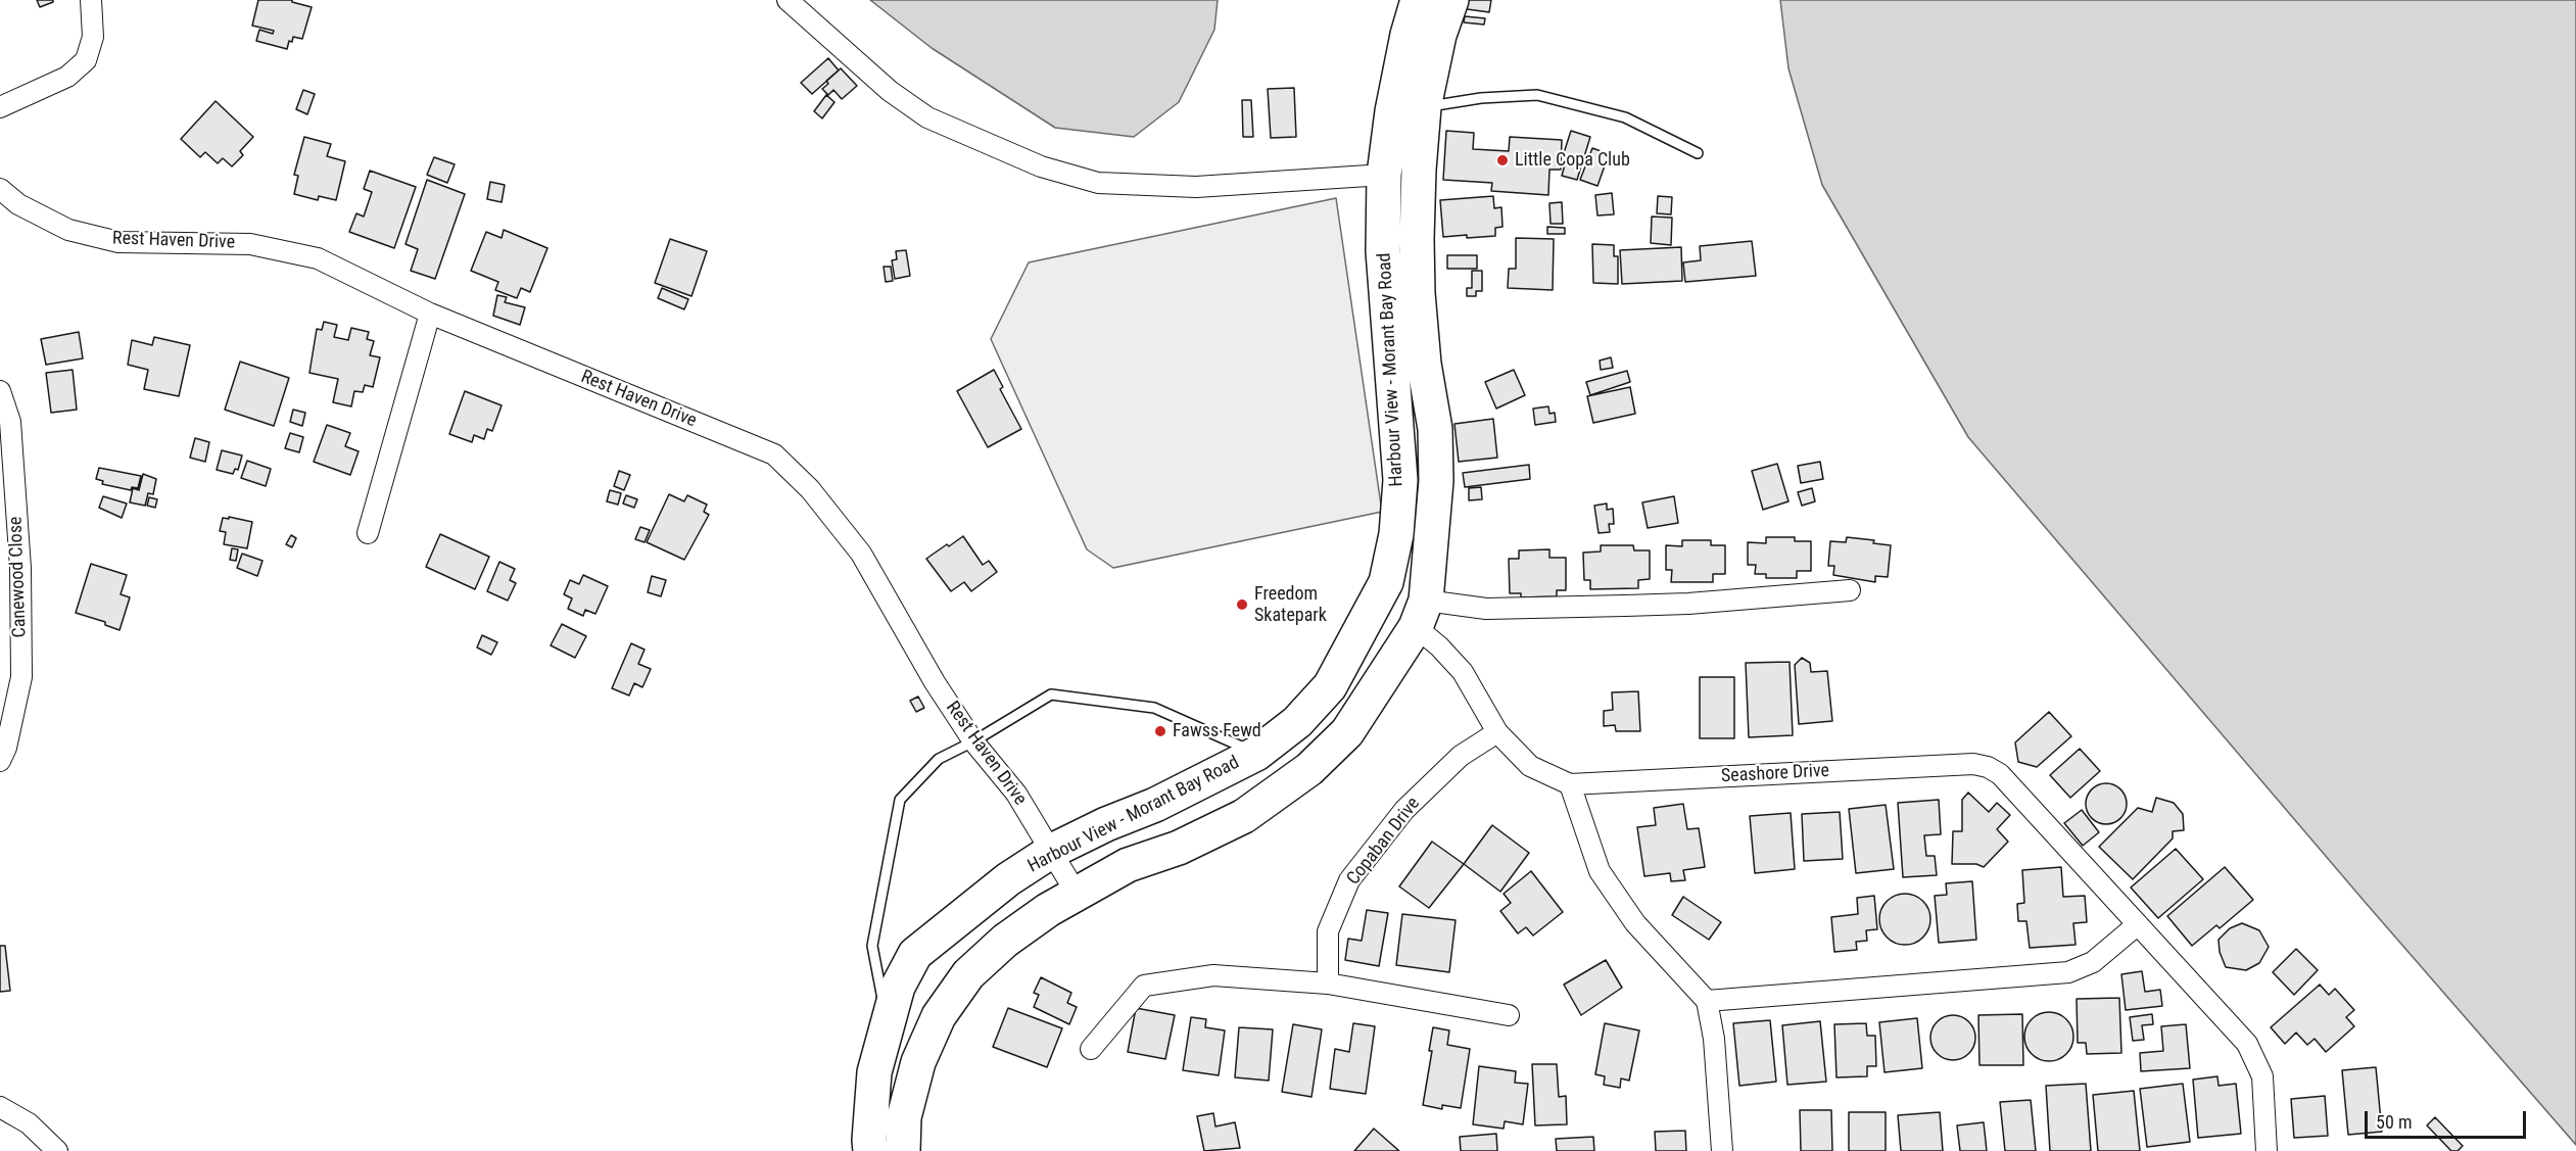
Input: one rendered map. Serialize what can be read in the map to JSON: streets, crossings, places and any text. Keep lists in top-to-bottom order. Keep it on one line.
{"streets":{"highway":["Harbour View - Morant Bay Road"],"street":["Rest Haven Drive","Canewood Close","Seashore Drive","Copaban Drive"]},"crossings":[["Rest Haven Drive","Harbour View - Morant Bay Road"],["Harbour View - Morant Bay Road","Seashore Drive"],["Seashore Drive","Copaban Drive"]],"places":["Little Copa Club","Freedom Skatepark","Fawss Fewd"],"scale_bar":"50 m"}
